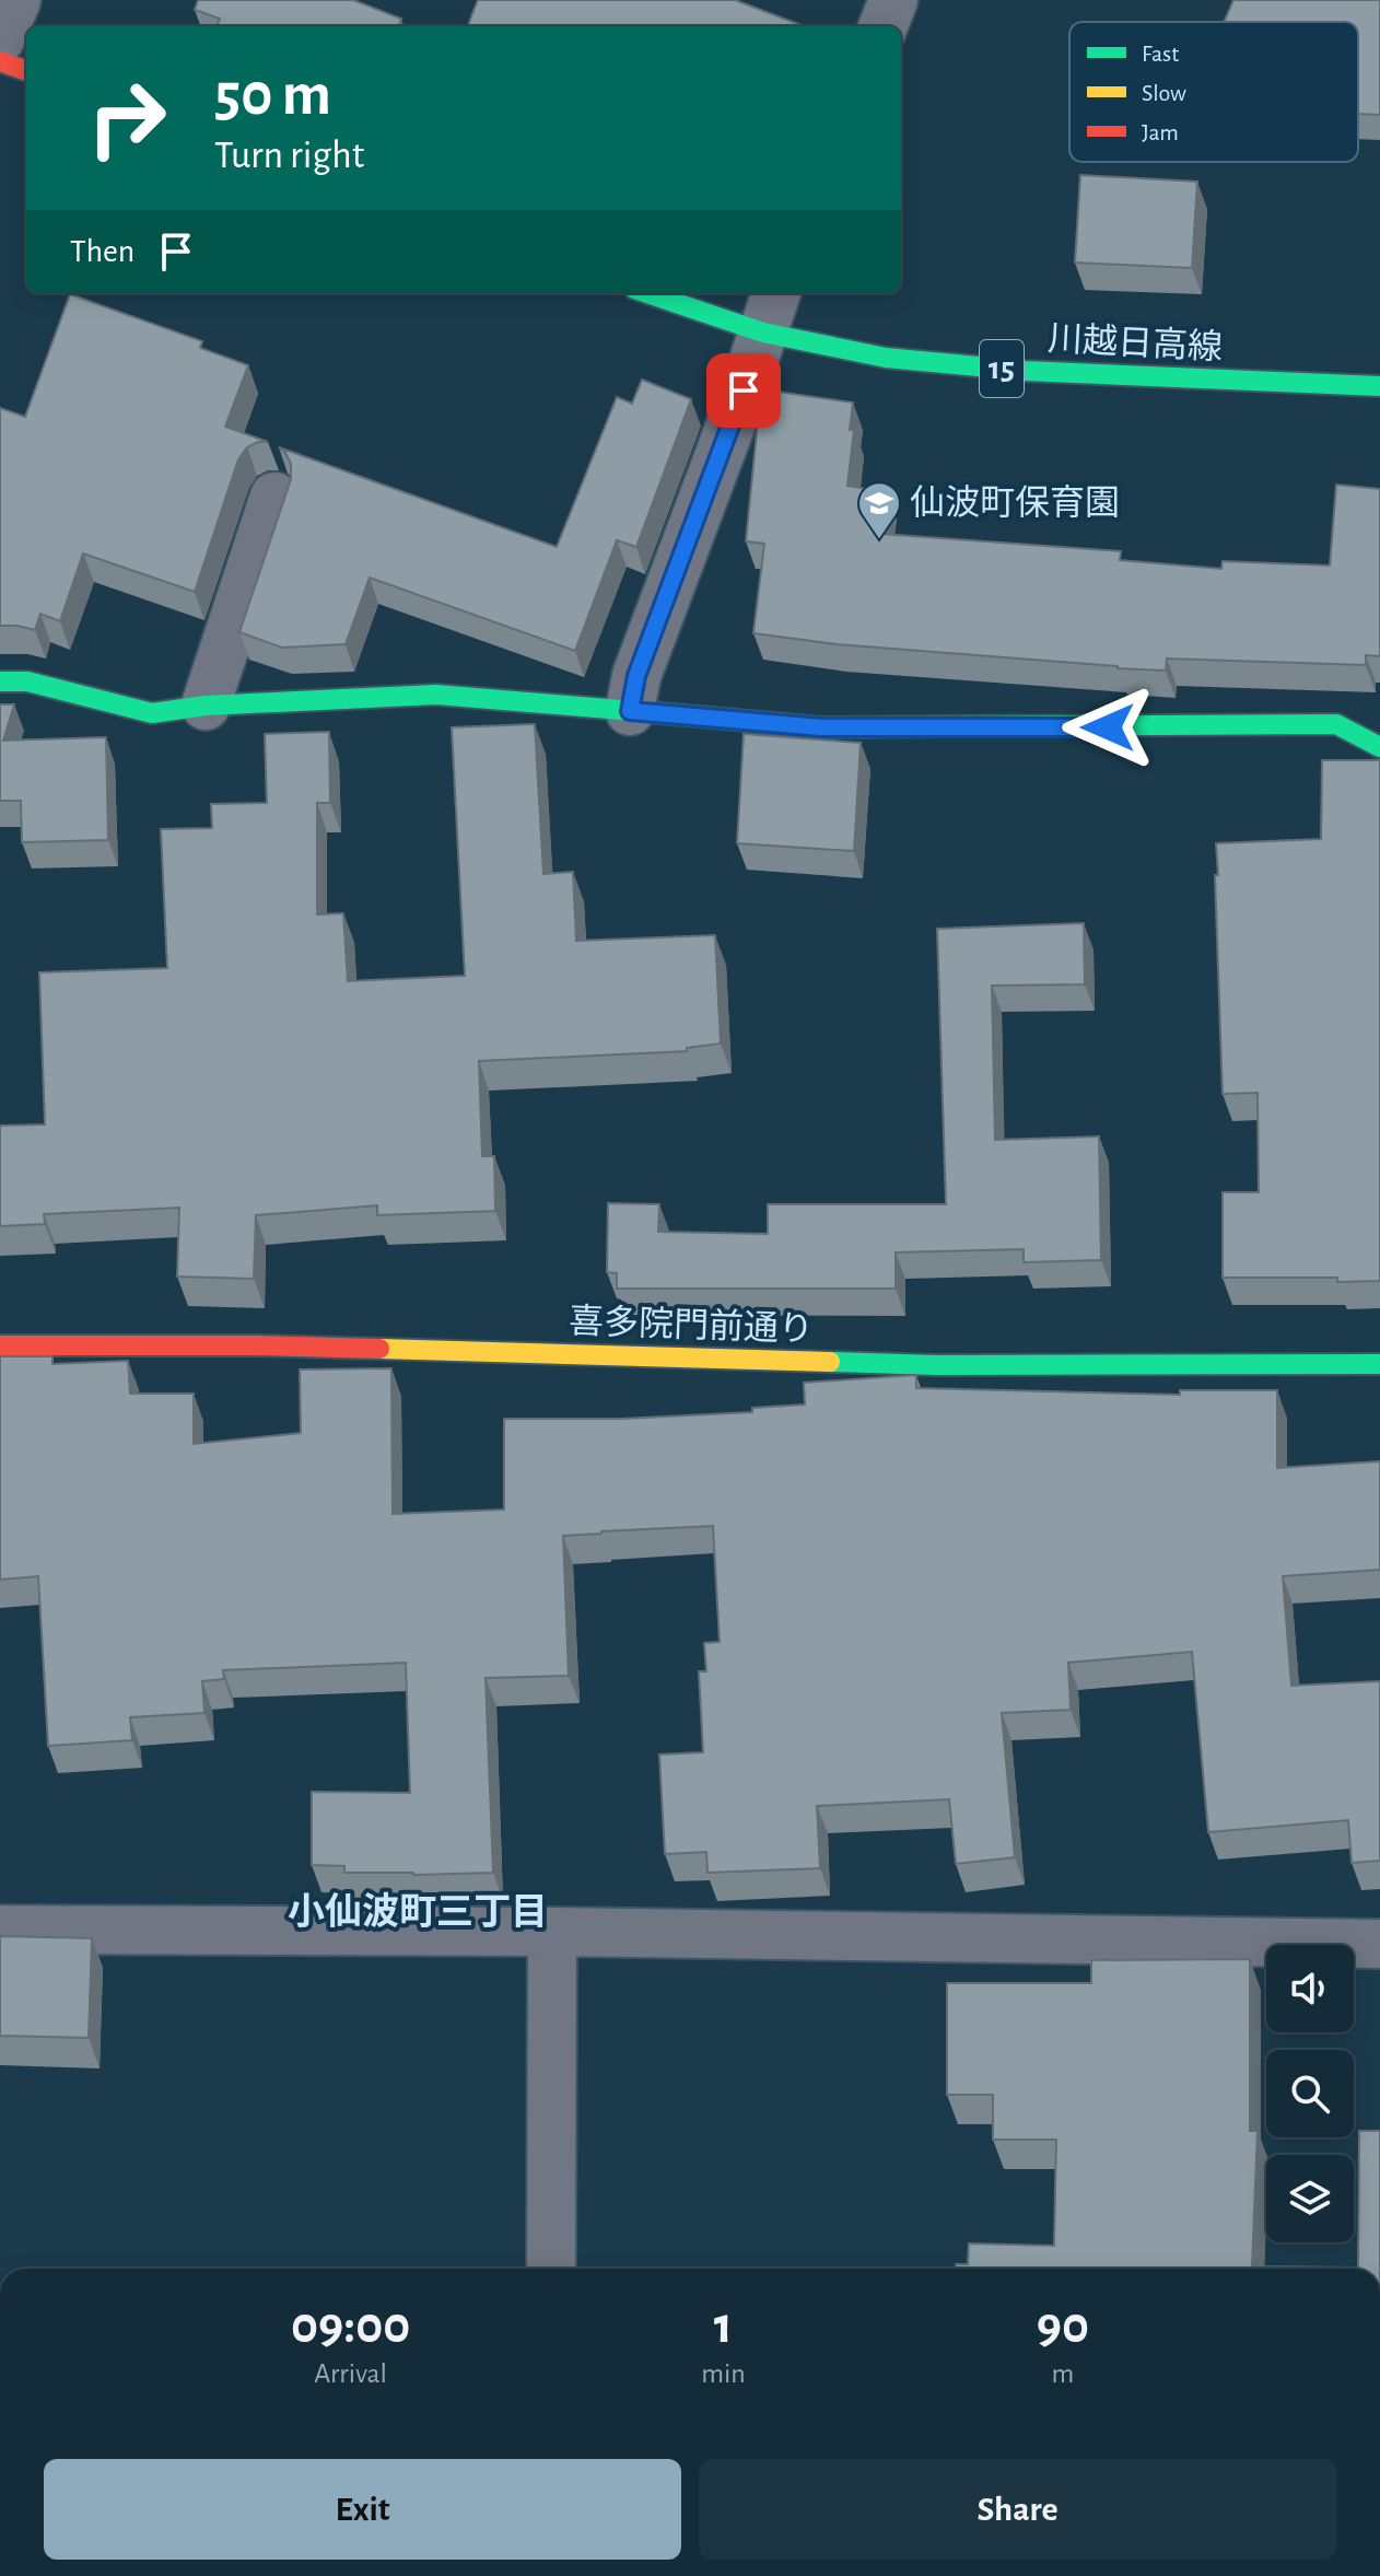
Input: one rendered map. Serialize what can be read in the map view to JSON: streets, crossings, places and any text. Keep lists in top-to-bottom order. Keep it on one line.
{"streets":{"street":["川越日高線","15","喜多院門前通り"]},"districts":["小仙波町三丁目"],"places":{"school or university":["仙波町保育園"]},"legend":["Fast","Slow","Jam"],"page":{"turn":["50 m","Turn right"],"then":"Then","eta":["09:00","Arrival","1","min","90","m"],"buttons":["Exit","Share"]}}
